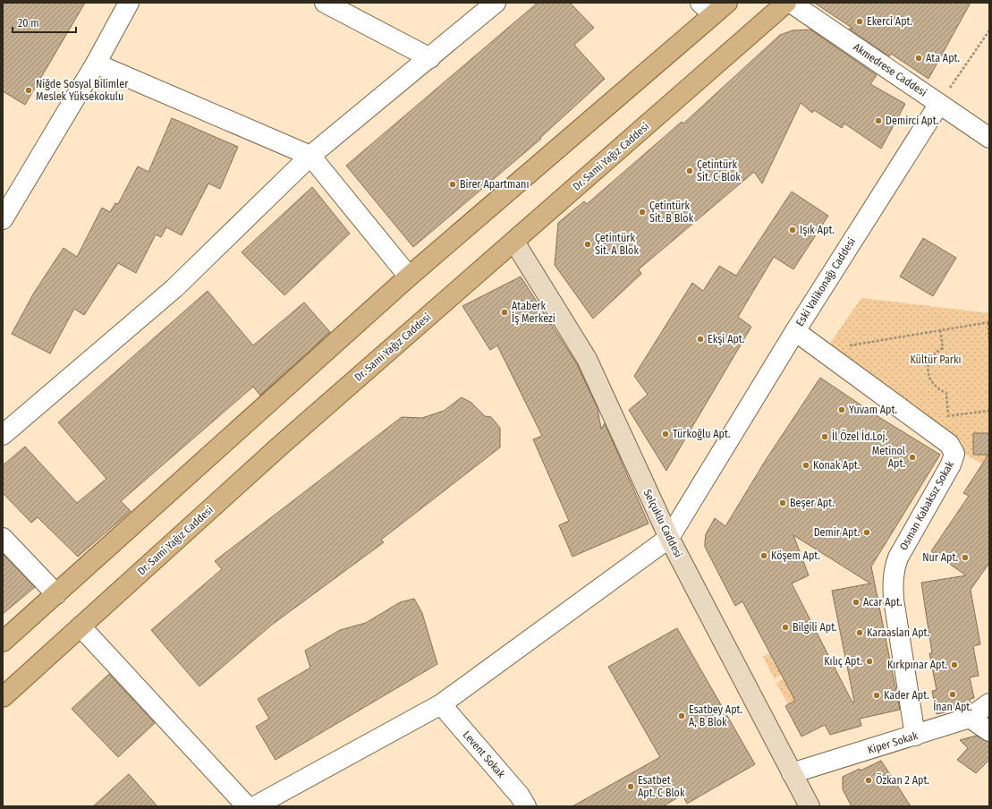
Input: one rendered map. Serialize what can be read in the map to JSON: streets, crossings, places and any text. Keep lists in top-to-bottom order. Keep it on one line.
{"streets":{"main road":["Dr. Sami Yağız Caddesi","Selçuklu Caddesi"],"street":["Akmedrese Caddesi","Eski Valikonağı Caddesi","Osman Kabaksız Sokak","Kiper Sokak","Levent Sokak"]},"crossings":[["Akmedrese Caddesi","Eski Valikonağı Caddesi"],["Dr. Sami Yağız Caddesi","Selçuklu Caddesi"],["Eski Valikonağı Caddesi","Osman Kabaksız Sokak"],["Eski Valikonağı Caddesi","Selçuklu Caddesi"],["Osman Kabaksız Sokak","Kiper Sokak"],["Selçuklu Caddesi","Kiper Sokak"]],"parks":["Kültür Parkı"],"places":["Ekerci Apt.","Ata Apt.","Niğde Sosyal Bilimler Meslek Yüksekokulu","Demirci Apt.","Çetintürk Sit. C Blok","Birer Apartmanı","Çetintürk Sit. B Blok","Işık Apt.","Çetintürk Sit. A Blok","Ataberk İş Merkezi","Ekşi Apt.","Yuvam Apt.","Türkoğlu Apt.","İl Özel İd.Loj.","Metinol Apt.","Konak Apt.","Beşer Apt.","Demir Apt.","Köşem Apt.","Nur Apt.","Acar Apt.","Bilgili Apt.","Karaaslan Apt.","Kılıç Apt.","Kırkpınar Apt.","İnan Apt.","Kader Apt.","Esatbey Apt. A, B Blok","Özkan 2 Apt.","Esatbet Apt. C Blok"],"scale_bar":"20 m"}
